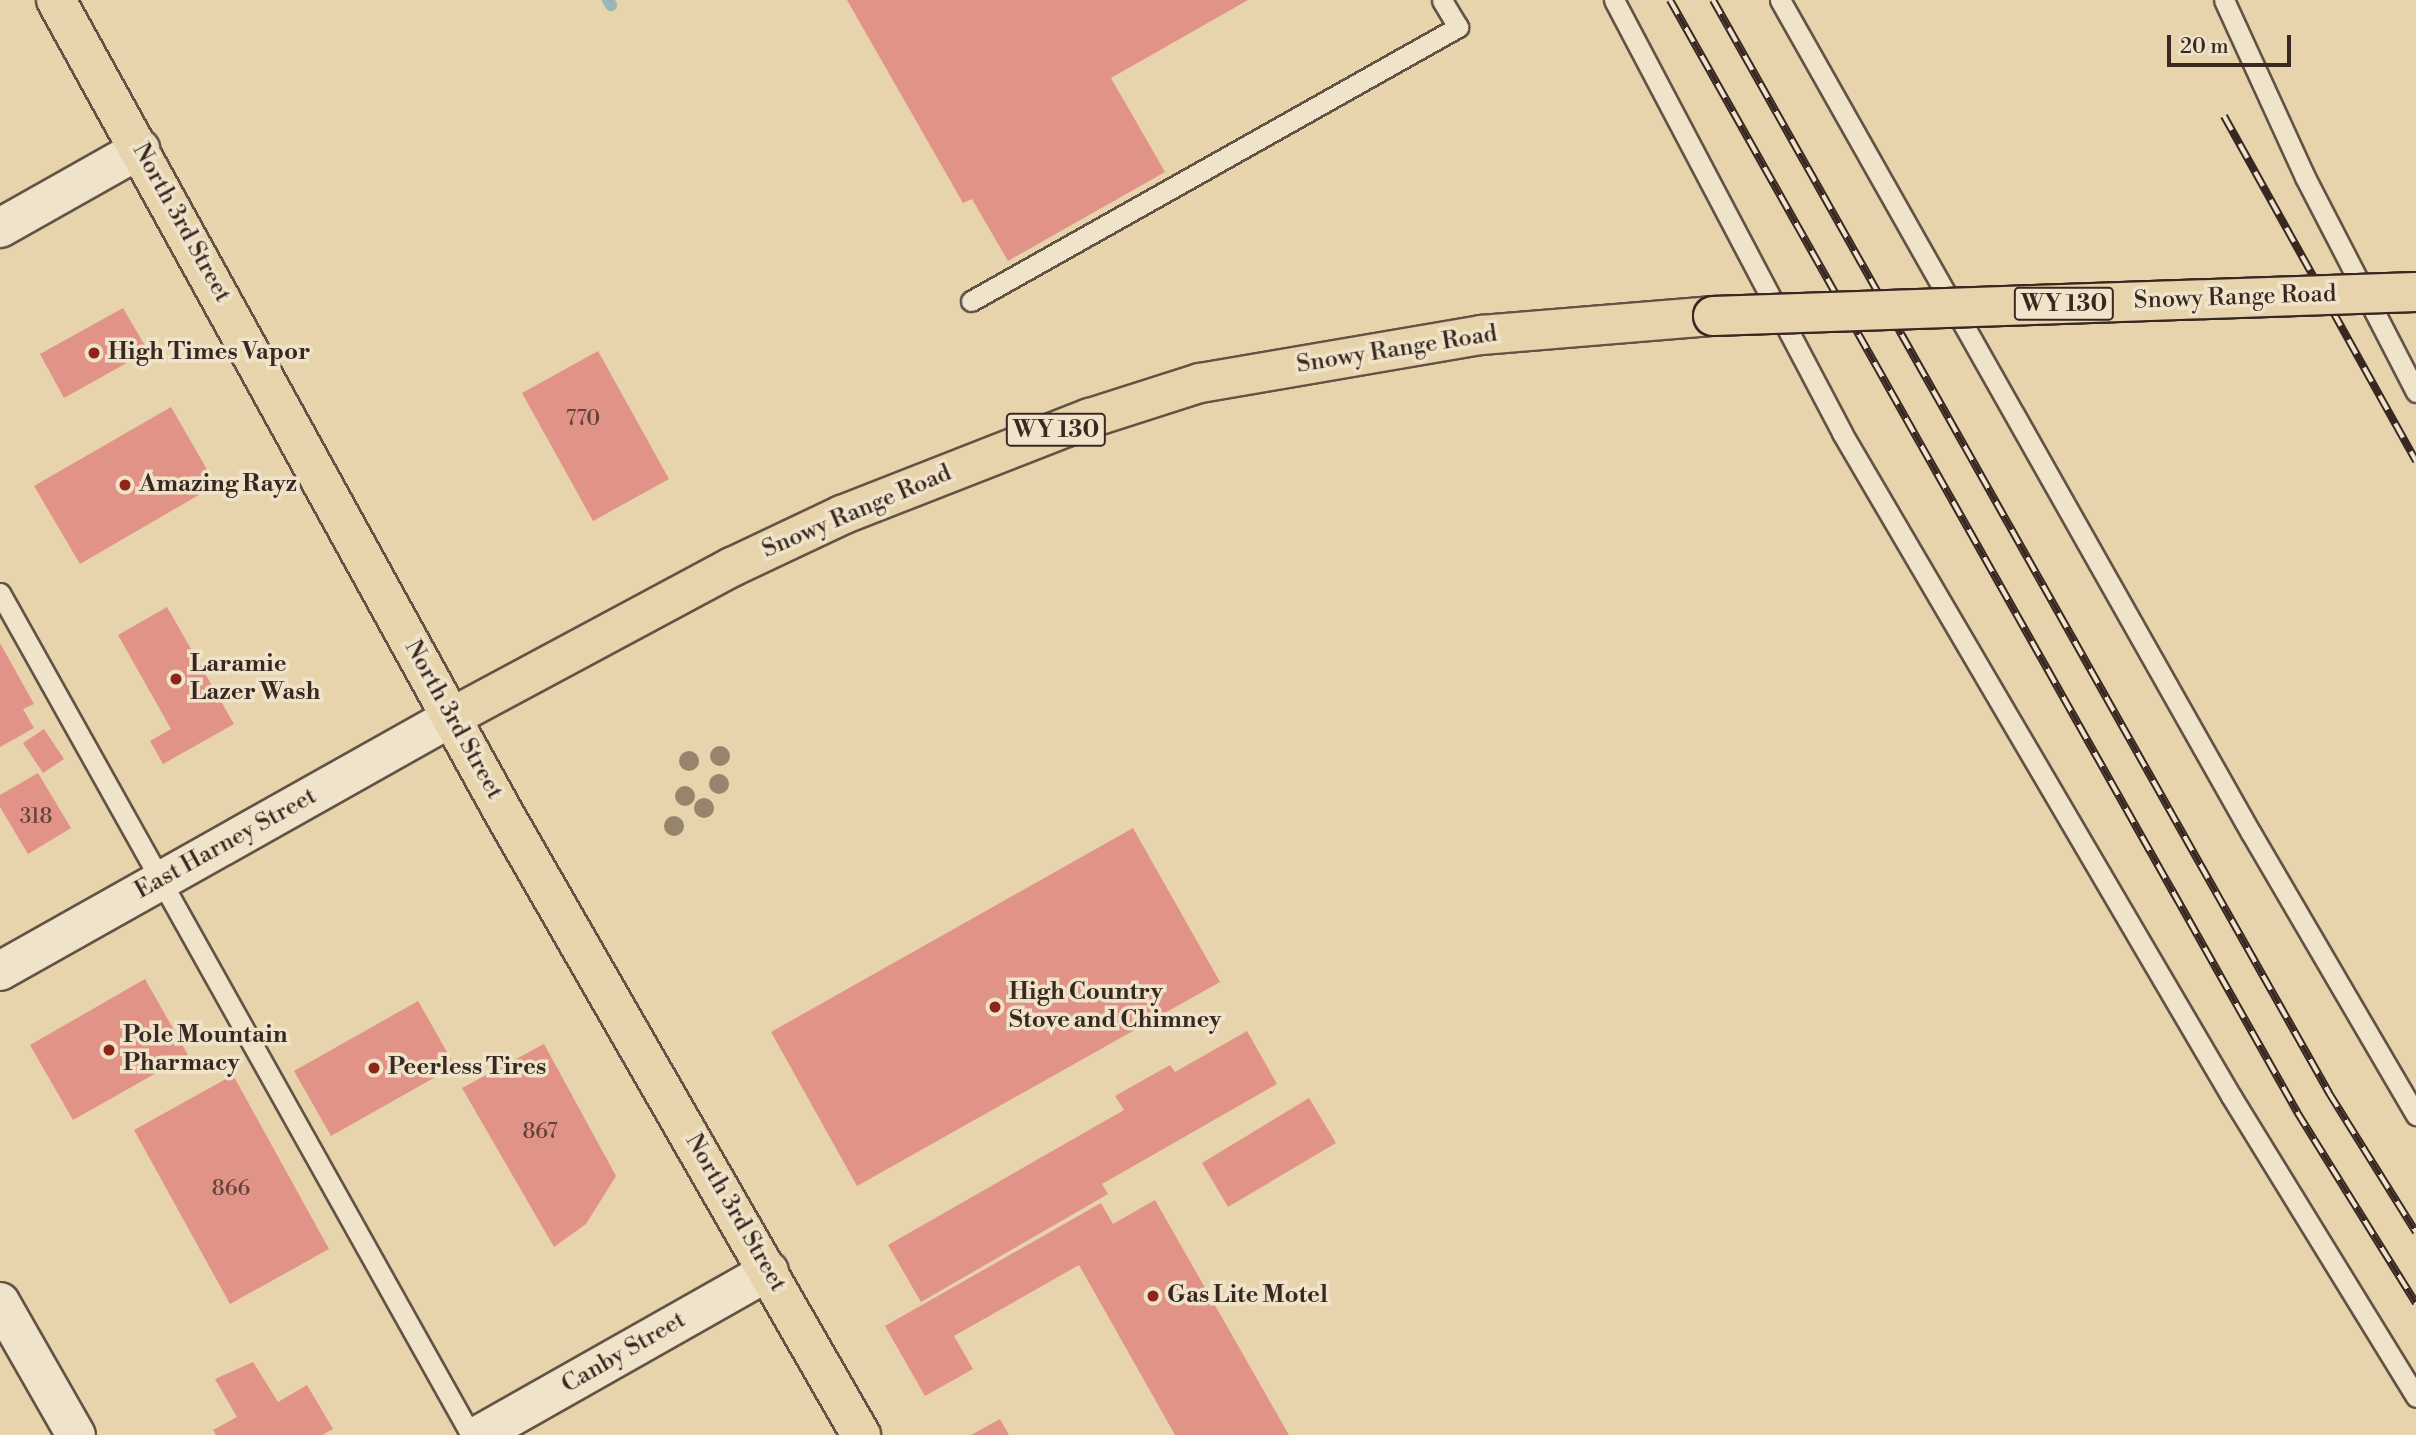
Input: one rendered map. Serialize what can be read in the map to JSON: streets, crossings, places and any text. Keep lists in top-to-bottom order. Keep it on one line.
{"streets":{"main road":["North 3rd Street","Snowy Range Road","WY 130"],"street":["East Harney Street","Canby Street"]},"crossings":[["North 3rd Street","Snowy Range Road"],["North 3rd Street","East Harney Street"],["North 3rd Street","Canby Street"],["Snowy Range Road","East Harney Street"]],"places":["High Times Vapor","Amazing Rayz","Laramie Lazer Wash","High Country Stove and Chimney","Pole Mountain Pharmacy","Peerless Tires","Gas Lite Motel"],"house_numbers":["770","318","867","866"],"scale_bar":"20 m"}
